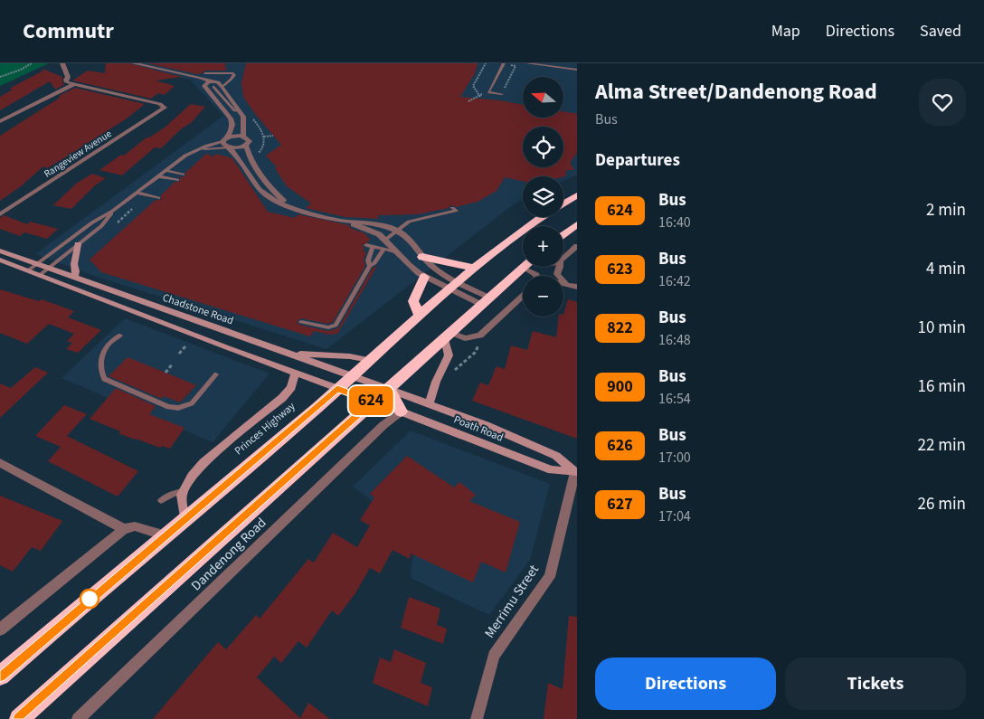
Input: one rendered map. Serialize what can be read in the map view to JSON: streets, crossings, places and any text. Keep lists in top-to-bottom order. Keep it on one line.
{"streets":{"highway":["Princes Highway"],"street":["Rangeview Avenue","Chadstone Road","Poath Road","Dandenong Road","Merrimu Street"]},"crossings":[["Chadstone Road","Princes Highway"],["Chadstone Road","Poath Road"],["Poath Road","Dandenong Road"],["Poath Road","Merrimu Street"]],"lines":["bus line 624"],"north":"left","page":{"header":"Commutr","nav":["Map","Directions","Saved"],"on_map":"624","heading":[["Alma Street/Dandenong Road","Bus"],"Departures"],"map_buttons":["+","−"],"list":[{"mark":"624","name":"Bus","note":"16:40","value":"2 min"},{"mark":"623","name":"Bus","note":"16:42","value":"4 min"},{"mark":"822","name":"Bus","note":"16:48","value":"10 min"},{"mark":"900","name":"Bus","note":"16:54","value":"16 min"},{"mark":"626","name":"Bus","note":"17:00","value":"22 min"},{"mark":"627","name":"Bus","note":"17:04","value":"26 min"}],"buttons":["Directions","Tickets"]}}
